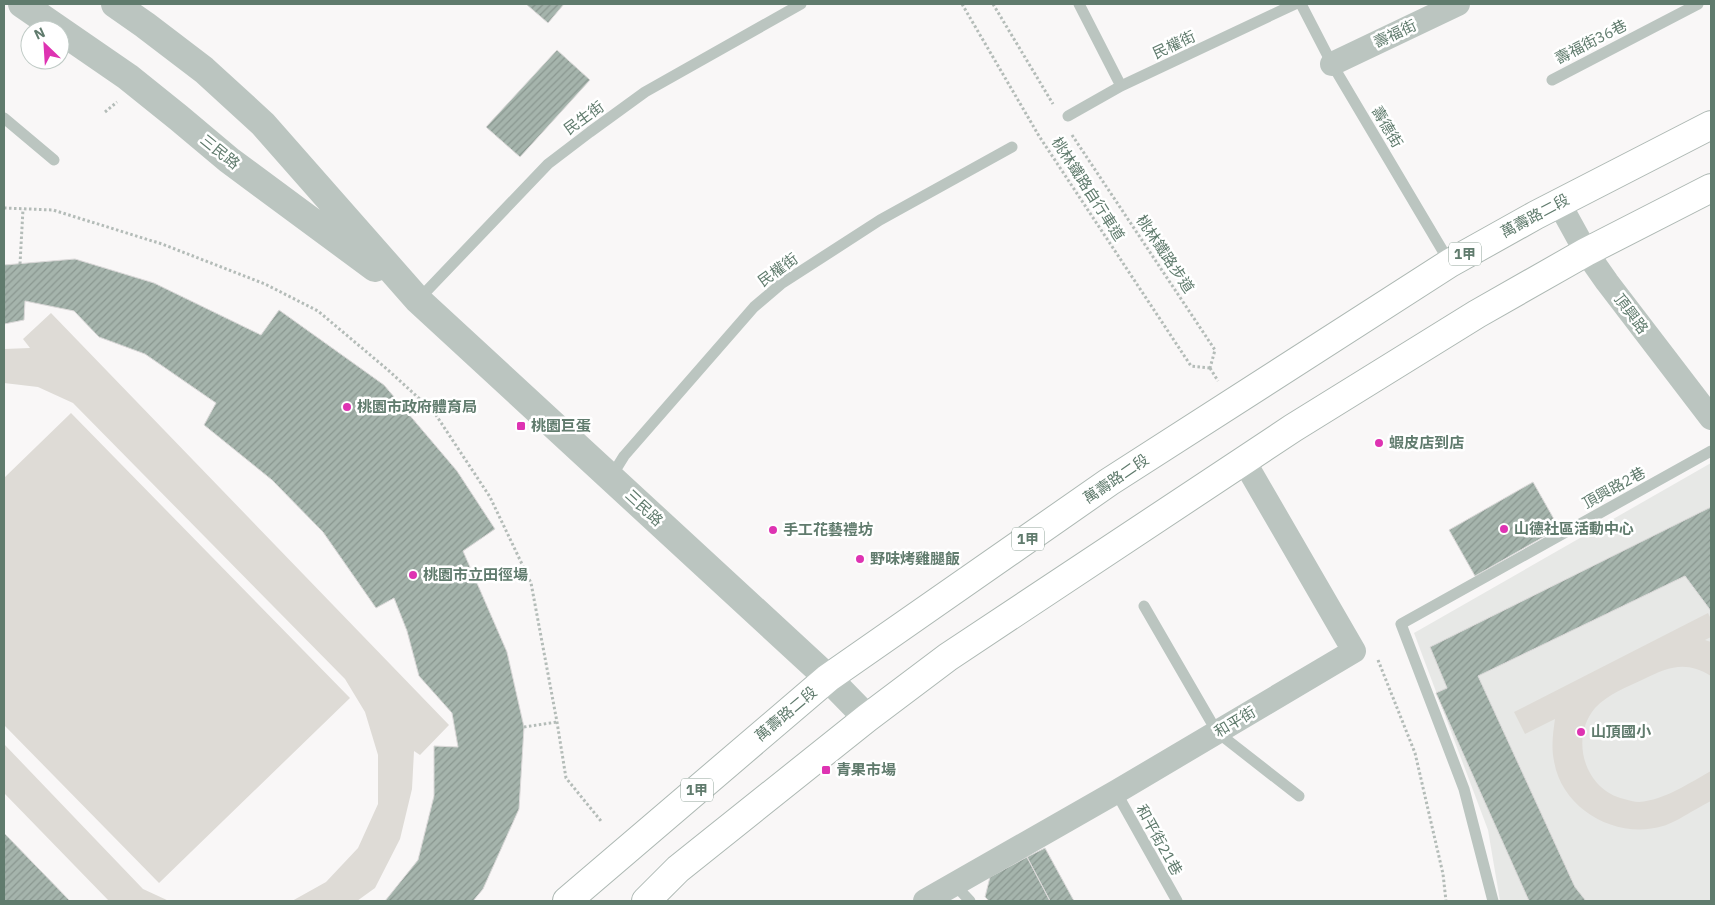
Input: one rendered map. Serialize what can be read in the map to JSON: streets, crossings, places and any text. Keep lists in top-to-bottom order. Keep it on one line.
{"streets":{"main road":["萬壽路二段","1甲"],"street":["壽福街","三民路","頂興路","和平街"],"lane":["壽福街36巷","民權街","民生街","壽德街","頂興路2巷","和平街21巷"],"path":["桃林鐵路自行車道","桃林鐵路步道"]},"crossings":[["壽福街","壽德街"],["民權街","三民路"],["民生街","三民路"],["壽德街","萬壽路二段"],["三民路","萬壽路二段"],["桃林鐵路自行車道","桃林鐵路步道"],["萬壽路二段","頂興路"],["和平街","和平街21巷"]],"places":{"other":["桃園市政府體育局","蝦皮店到店","山德社區活動中心","手工花藝禮坊","野味烤雞腿飯","桃園市立田徑場","山頂國小"],"transit":["桃園巨蛋","青果市場"]},"north":"top left"}
